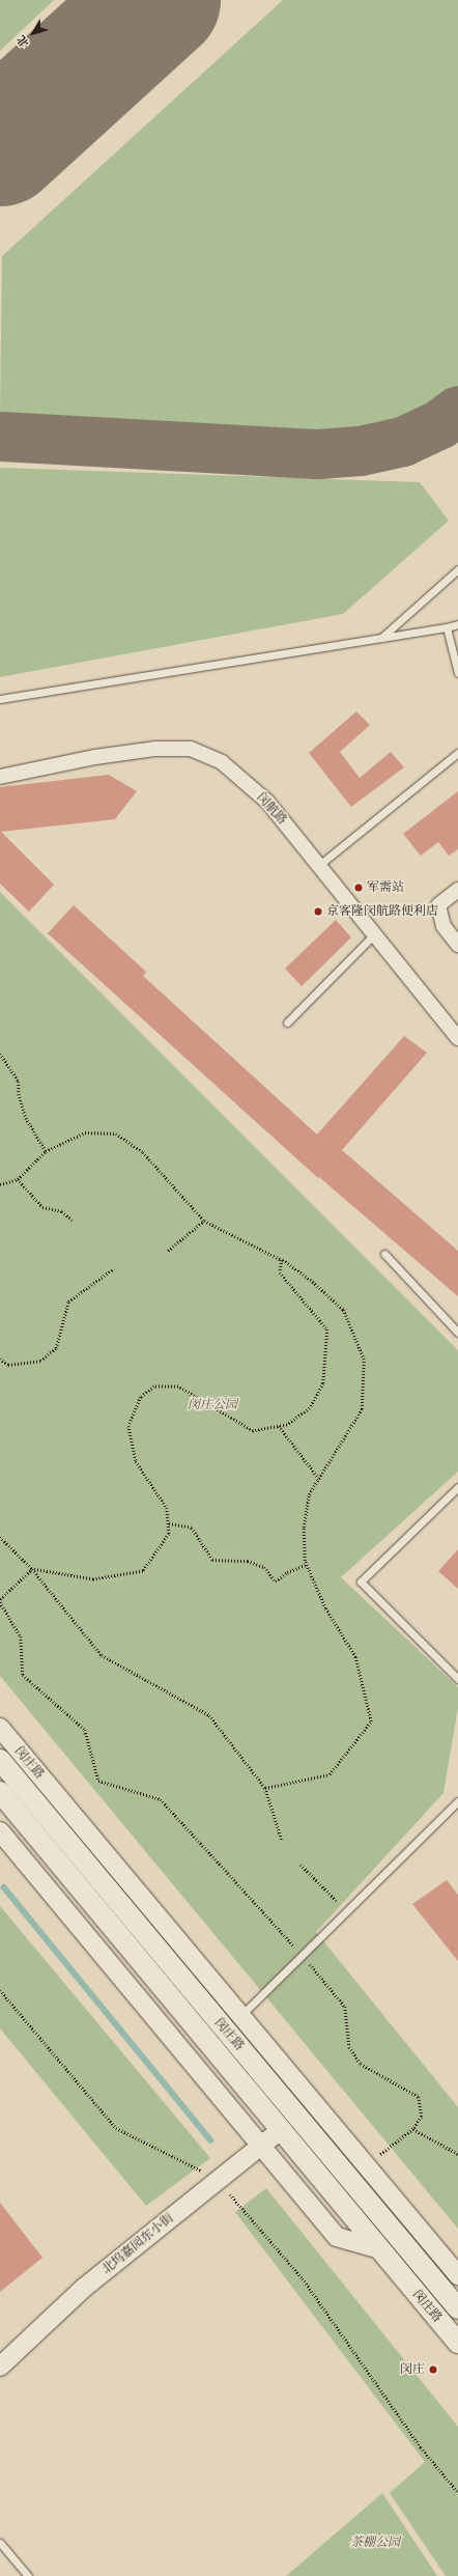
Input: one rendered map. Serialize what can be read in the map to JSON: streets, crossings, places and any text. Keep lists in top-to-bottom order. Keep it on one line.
{"streets":{"main road":["闵庄路"],"street":["闵航路","北坞嘉园东小街"]},"crossings":[["闵庄路","北坞嘉园东小街"]],"parks":["闵庄公园","茶棚公园"],"places":["军需站","京客隆闵航路便利店","闵庄"],"north":"bottom left"}
